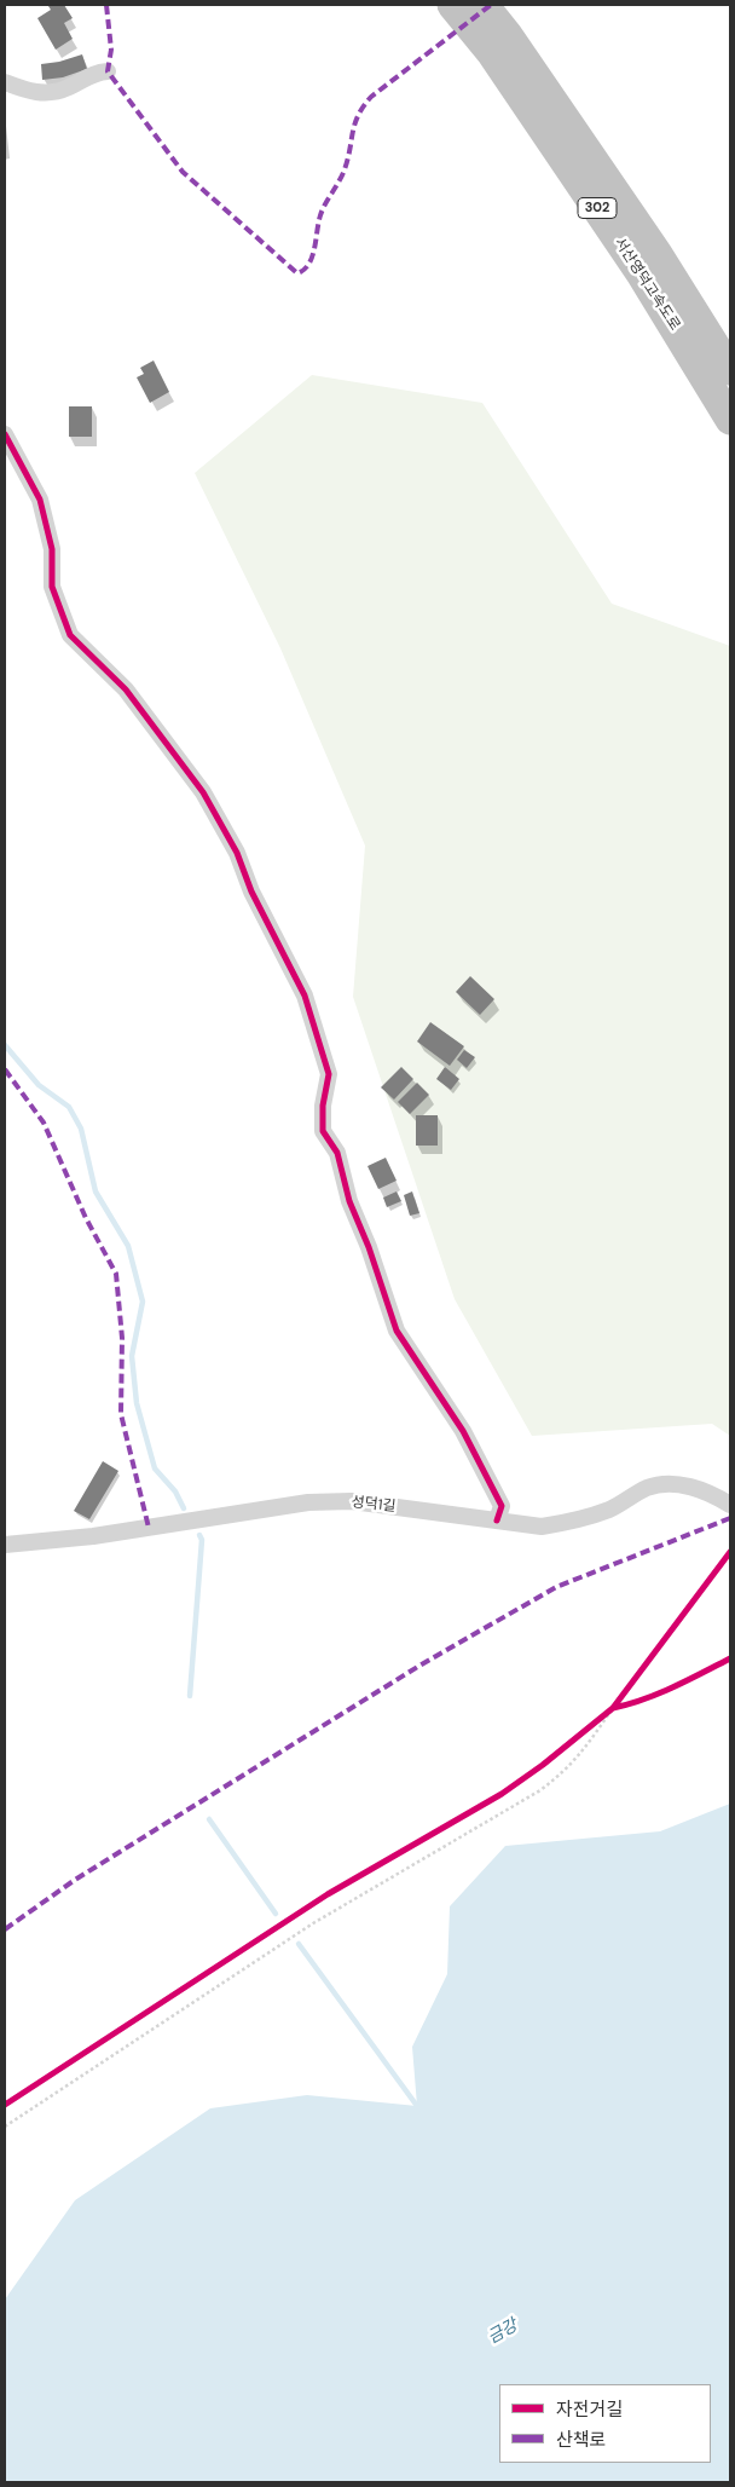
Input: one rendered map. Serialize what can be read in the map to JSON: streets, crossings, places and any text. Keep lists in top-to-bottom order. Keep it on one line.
{"streets":{"highway":["302","서산영덕고속도로"],"street":["성덕1길"]},"water":["금강"],"legend":["자전거길","산책로"]}
